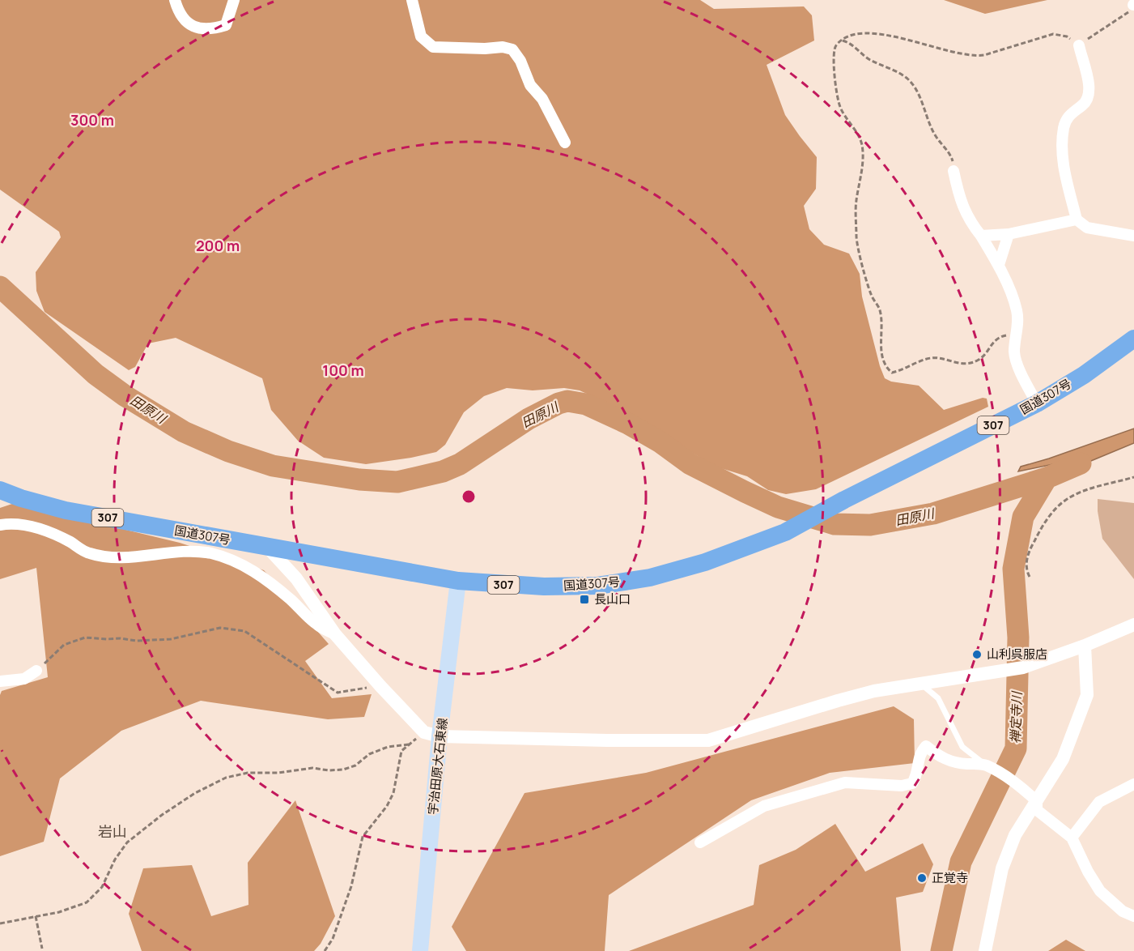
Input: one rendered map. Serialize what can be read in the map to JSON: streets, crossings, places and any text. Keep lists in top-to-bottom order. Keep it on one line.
{"streets":{"highway":["国道307号","307"],"main road":["宇治田原大石東線"]},"crossings":[["国道307号","宇治田原大石東線"]],"districts":["岩山"],"water":["田原川","禅定寺川"],"places":{"transit":["長山口"],"other":["山利呉服店","正覚寺"]},"rings":["300 m","200 m","100 m"]}
